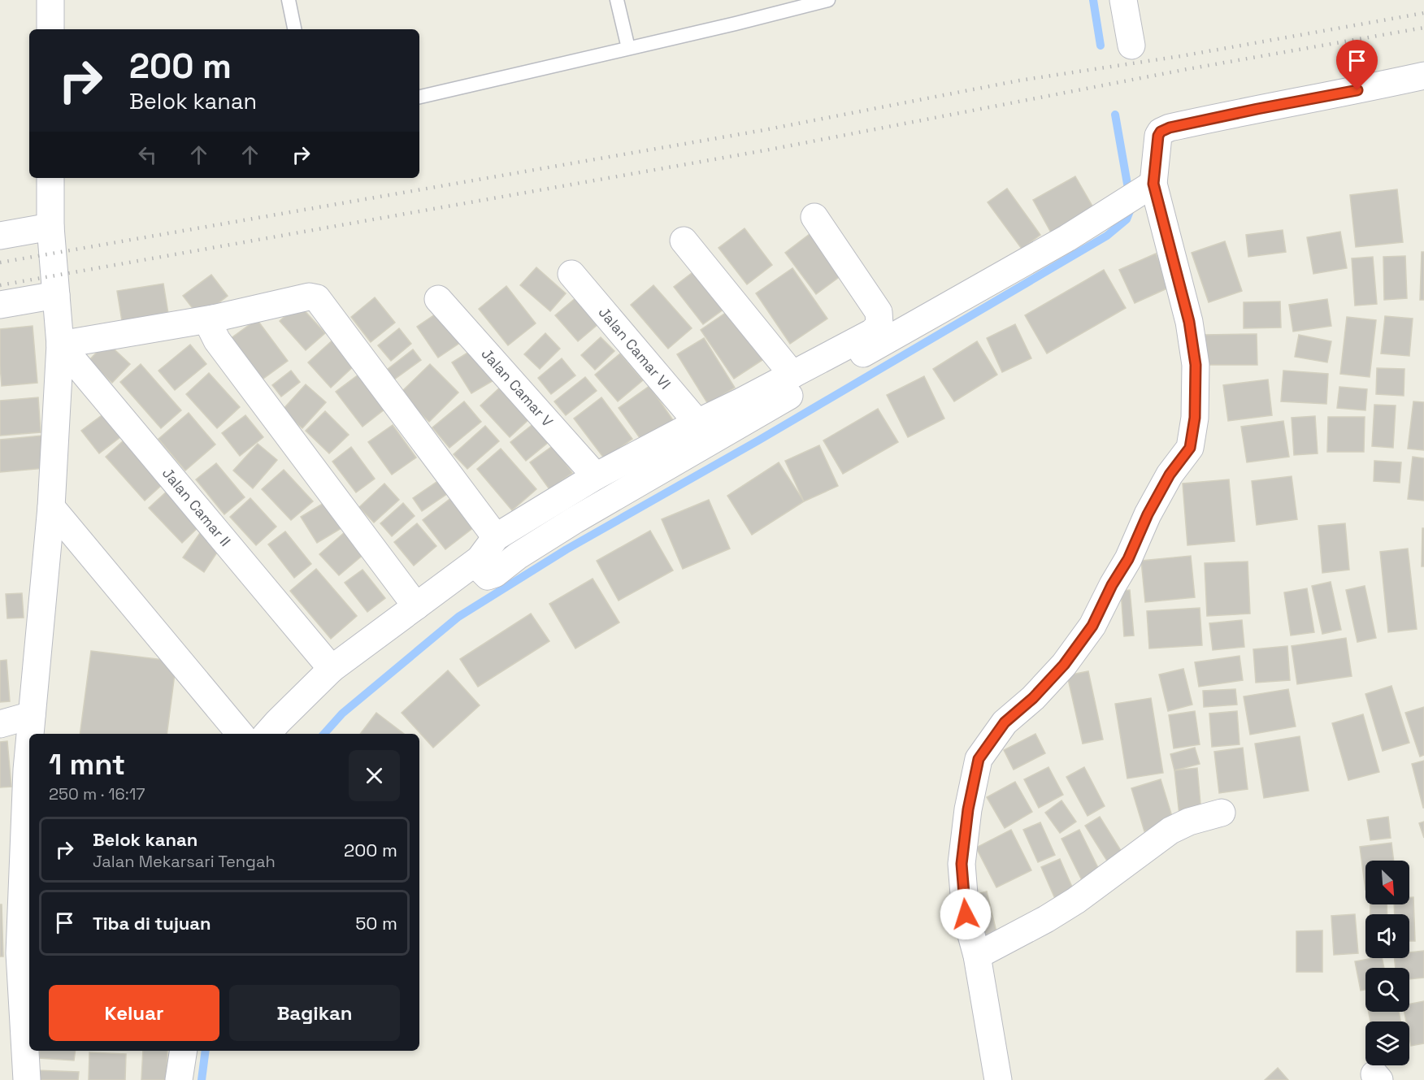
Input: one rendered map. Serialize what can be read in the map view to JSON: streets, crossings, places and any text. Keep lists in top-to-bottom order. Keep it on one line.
{"streets":{"street":["Jalan Camar VI","Jalan Camar V","Jalan Camar II"]},"north":"bottom right","page":{"turn":["200 m","Belok kanan"],"heading":["1 mnt","250 m · 16:17"],"list":[{"name":"Belok kanan","note":"Jalan Mekarsari Tengah","value":"200 m"},{"name":"Tiba di tujuan","value":"50 m"}],"buttons":["Keluar","Bagikan"]}}
